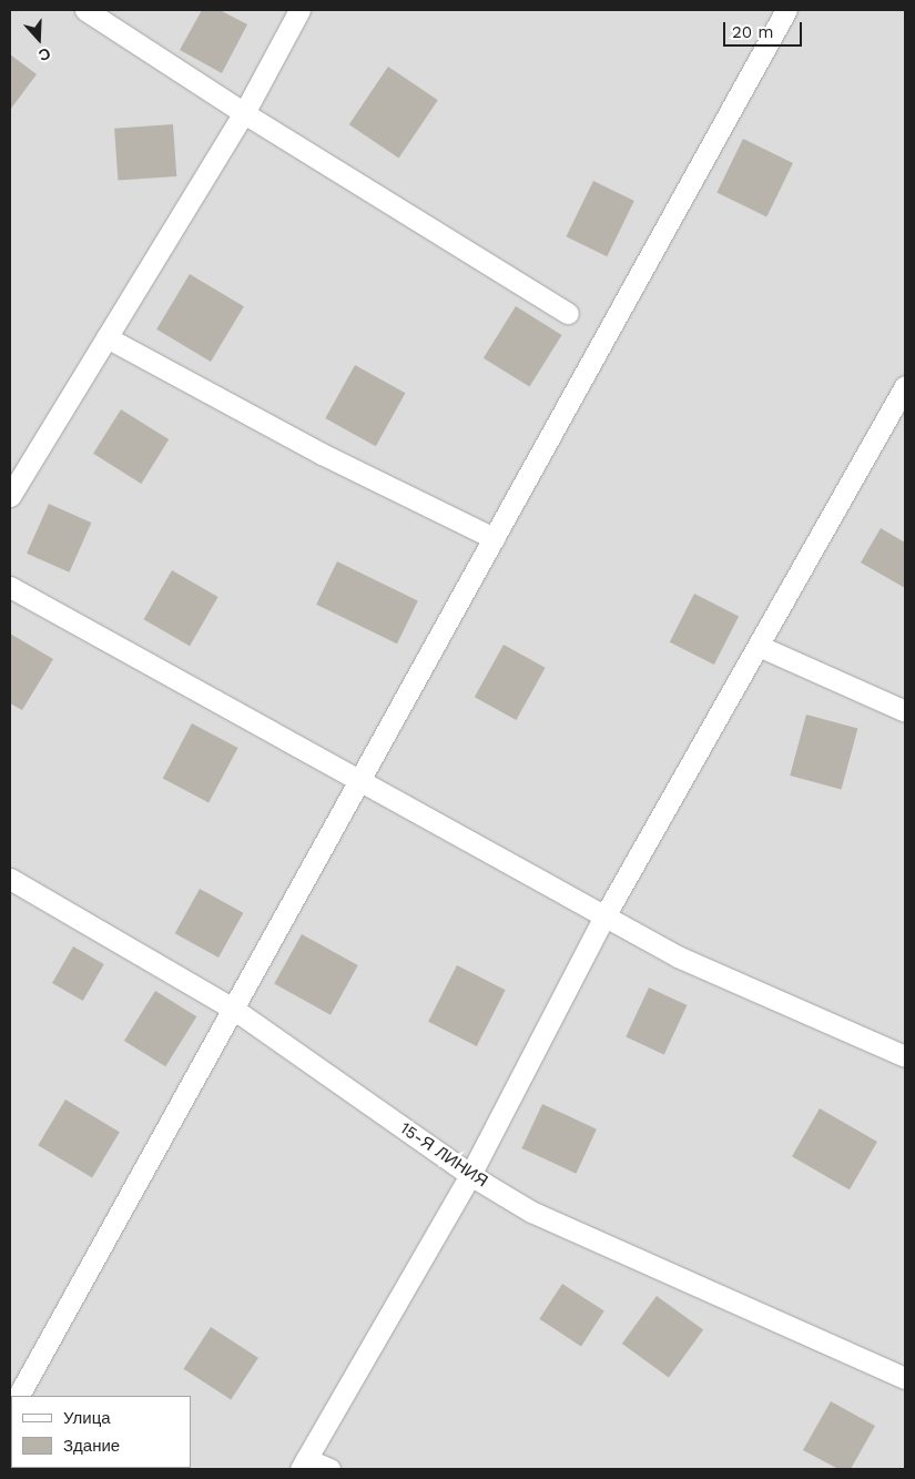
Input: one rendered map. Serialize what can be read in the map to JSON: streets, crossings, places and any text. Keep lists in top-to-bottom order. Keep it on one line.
{"streets":{"street":["15-Я ЛИНИЯ"]},"legend":["Улица","Здание"],"scale_bar":"20 m","north":"bottom"}
